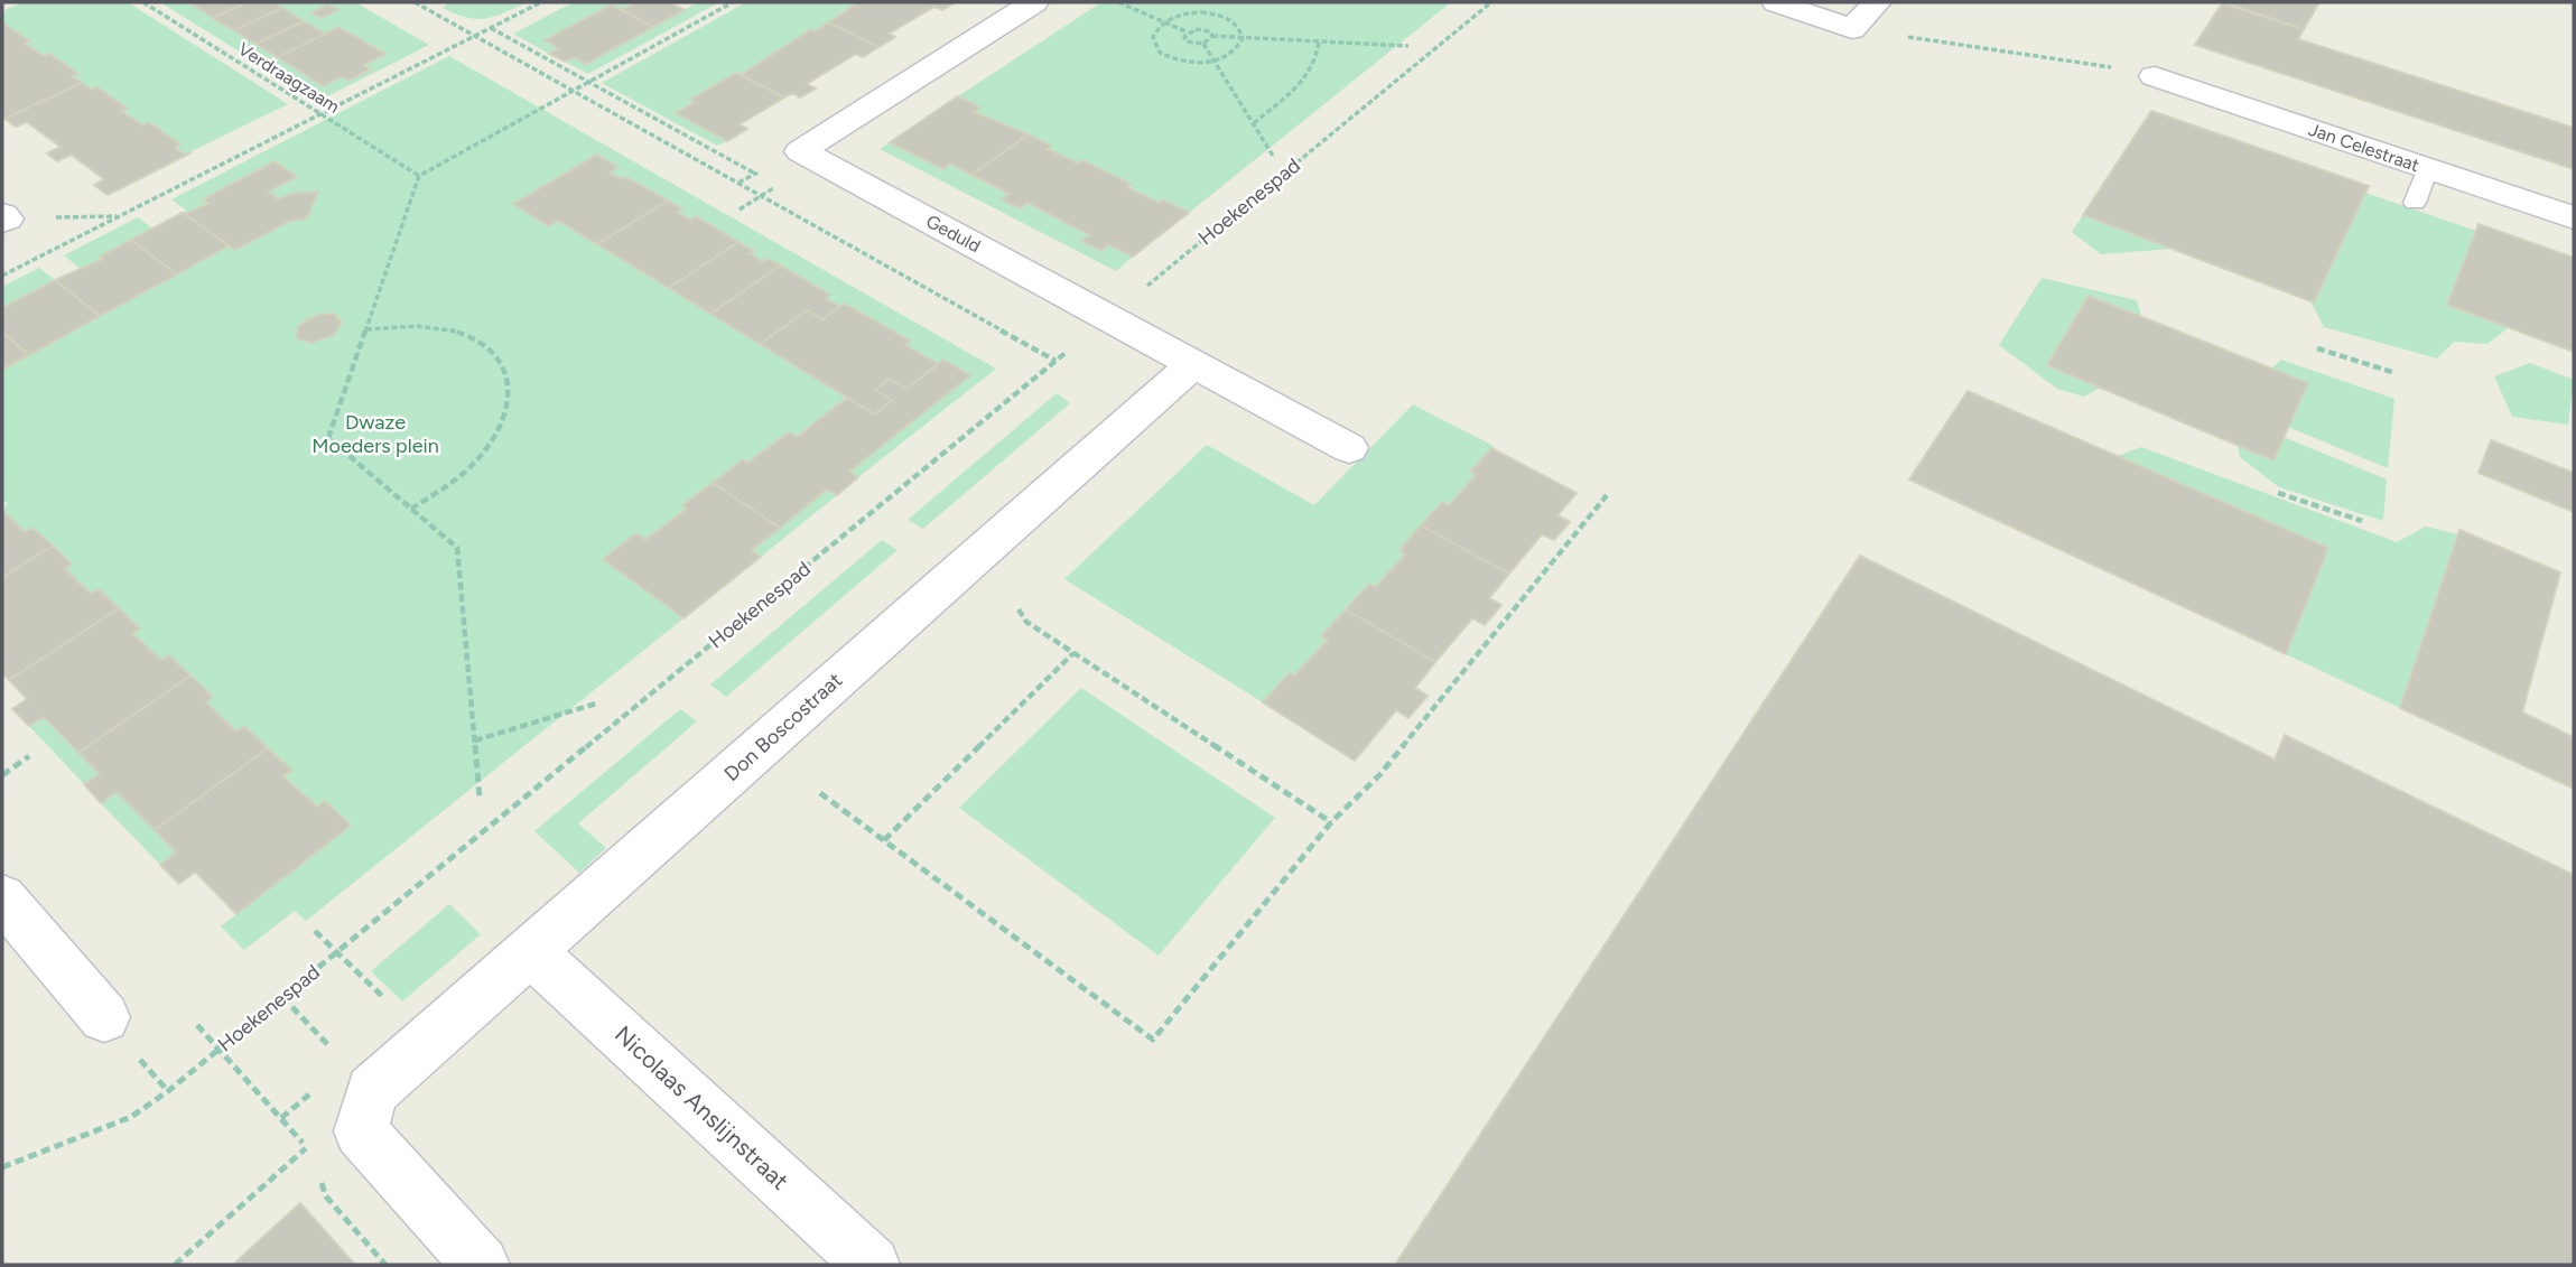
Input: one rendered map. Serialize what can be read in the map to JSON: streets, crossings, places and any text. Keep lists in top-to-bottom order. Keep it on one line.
{"streets":{"street":["Jan Celestraat","Geduld","Don Boscostraat","Nicolaas Anslijnstraat"],"path":["Verdraagzaam","Hoekenespad"]},"crossings":[["Hoekenespad","Geduld"],["Geduld","Don Boscostraat"],["Don Boscostraat","Nicolaas Anslijnstraat"]],"parks":["Dwaze Moeders plein"]}
